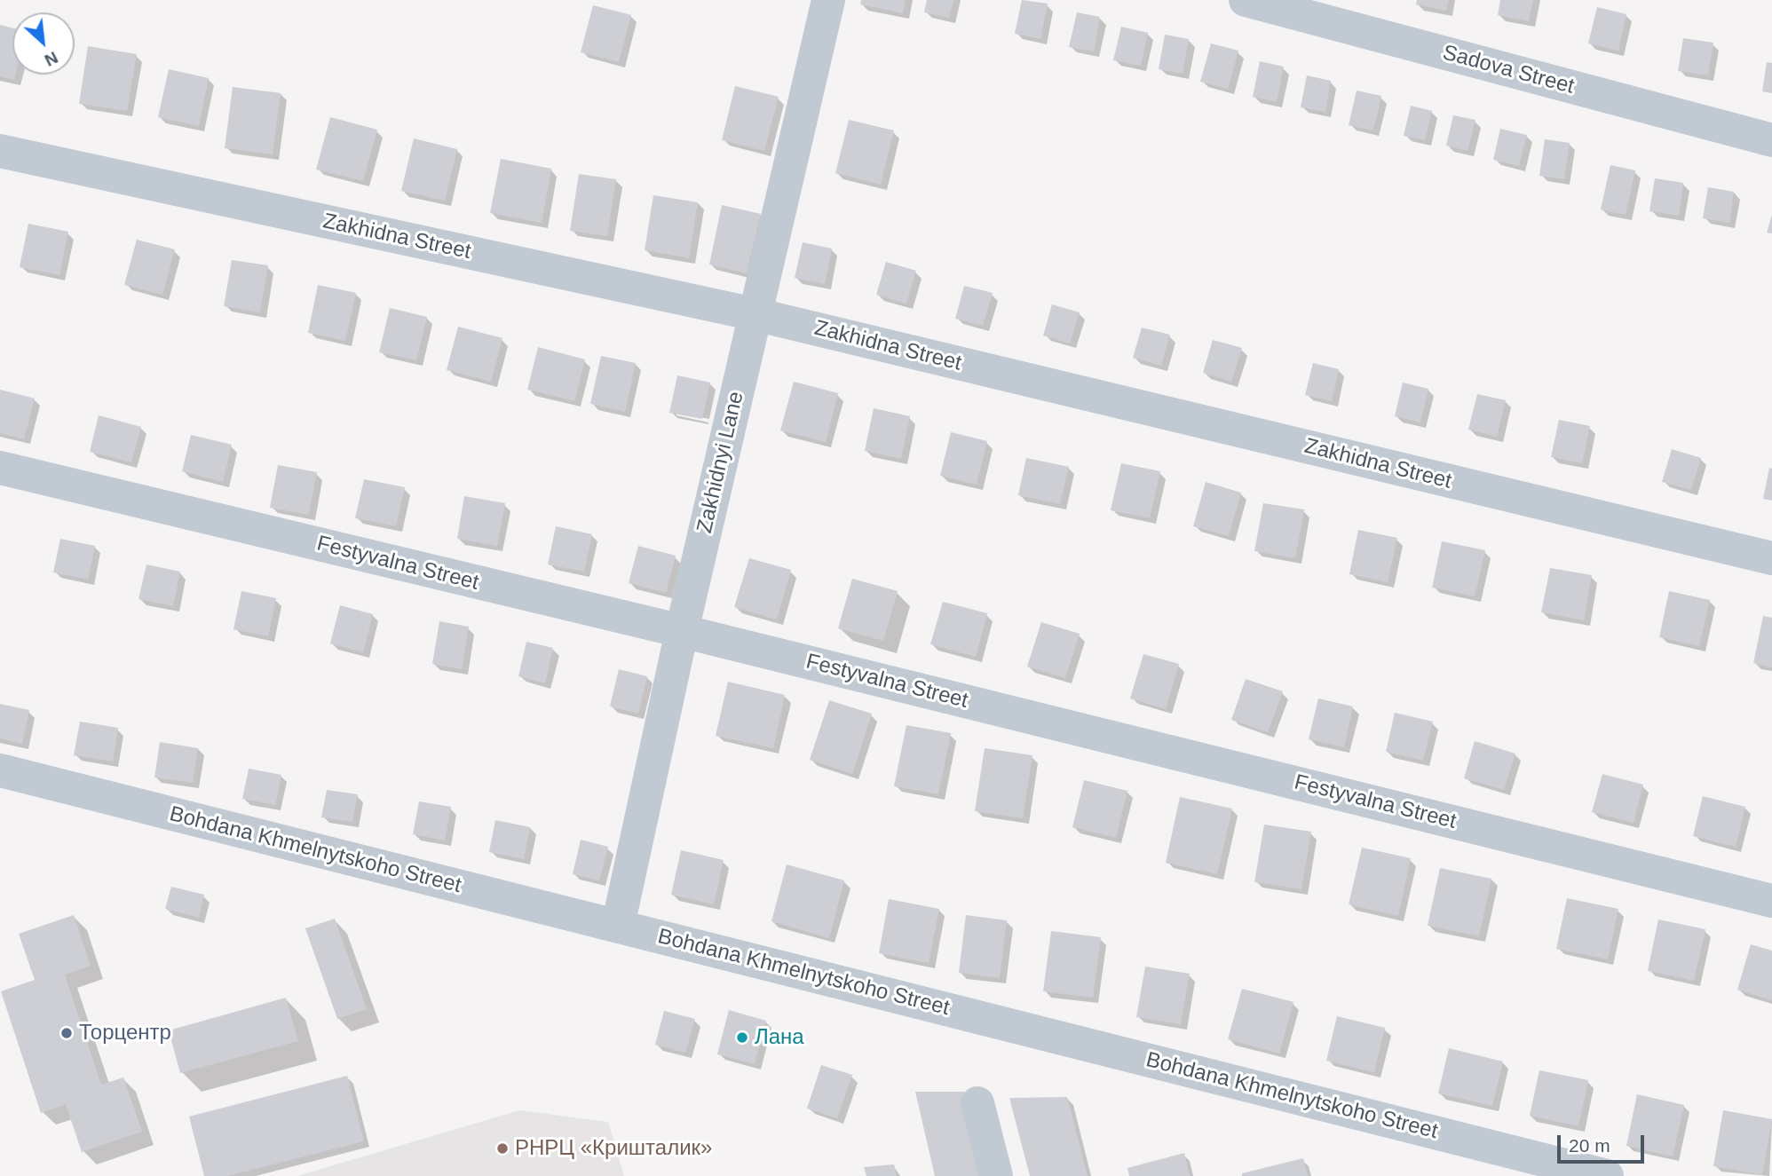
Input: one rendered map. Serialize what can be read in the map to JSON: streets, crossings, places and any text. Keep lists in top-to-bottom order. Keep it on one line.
{"streets":{"street":["Sadova Street","Zakhidna Street","Zakhidnyi Lane","Festyvalna Street","Bohdana Khmelnytskoho Street"]},"crossings":[["Zakhidna Street","Zakhidnyi Lane"],["Zakhidnyi Lane","Festyvalna Street"],["Zakhidnyi Lane","Bohdana Khmelnytskoho Street"]],"places":["Торцентр","Лана","РНРЦ «Кришталик»"],"scale_bar":"20 m","north":"bottom right"}
